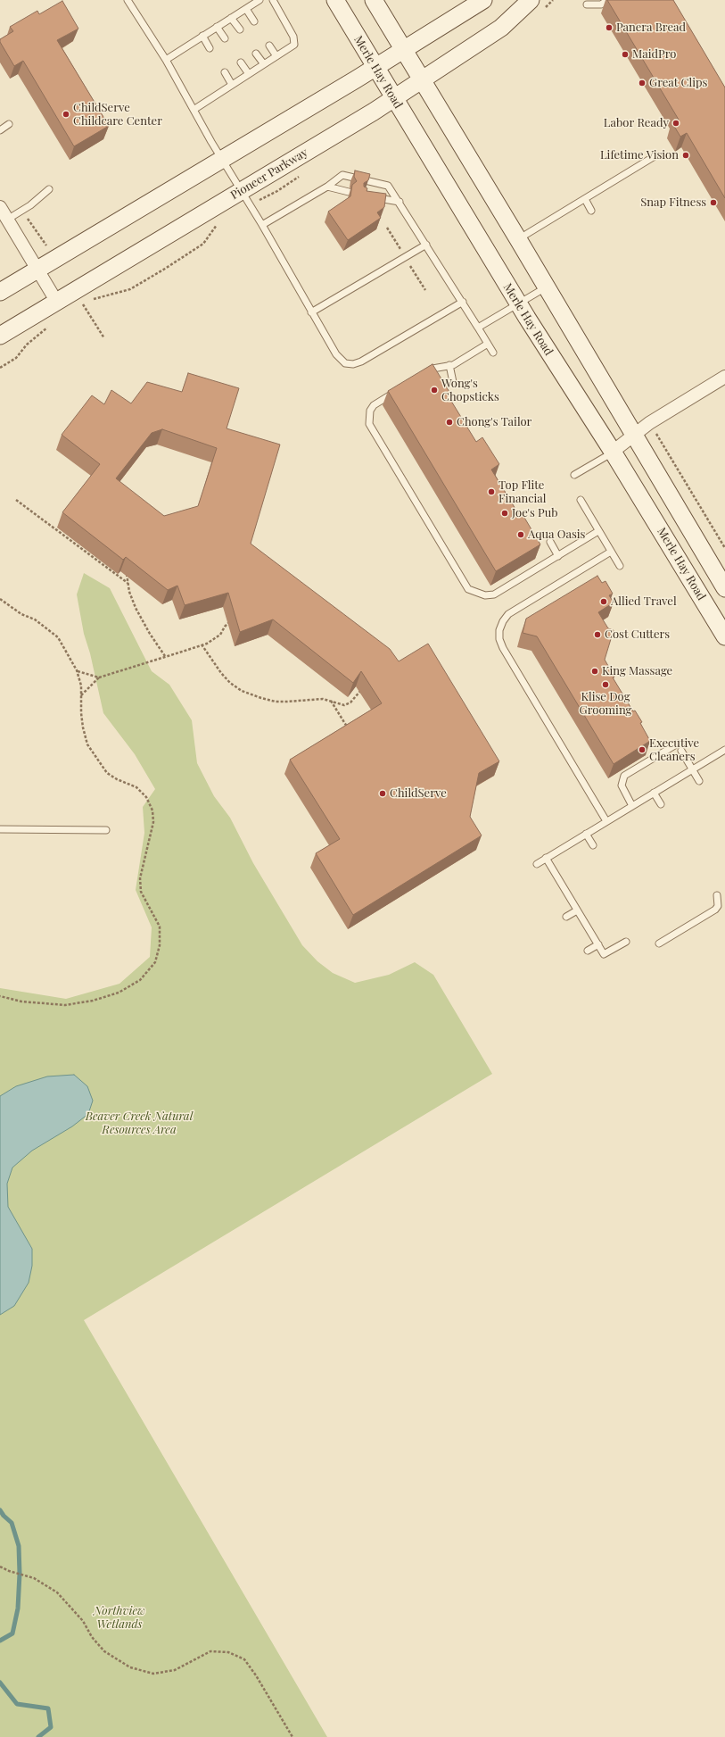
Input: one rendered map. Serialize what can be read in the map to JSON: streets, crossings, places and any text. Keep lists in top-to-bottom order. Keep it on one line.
{"streets":{"main road":["Merle Hay Road","Pioneer Parkway"]},"crossings":[["Merle Hay Road","Pioneer Parkway"]],"parks":["Beaver Creek Natural Resources Area","Northview Wetlands"],"places":["Panera Bread","MaidPro","Great Clips","ChildServe Childcare Center","Labor Ready","Lifetime Vision","Snap Fitness","Wong's Chopsticks","Chong's Tailor","Top Flite Financial","Joe's Pub","Aqua Oasis","Allied Travel","Cost Cutters","King Massage","Klise Dog Grooming","Executive Cleaners","ChildServe"]}
